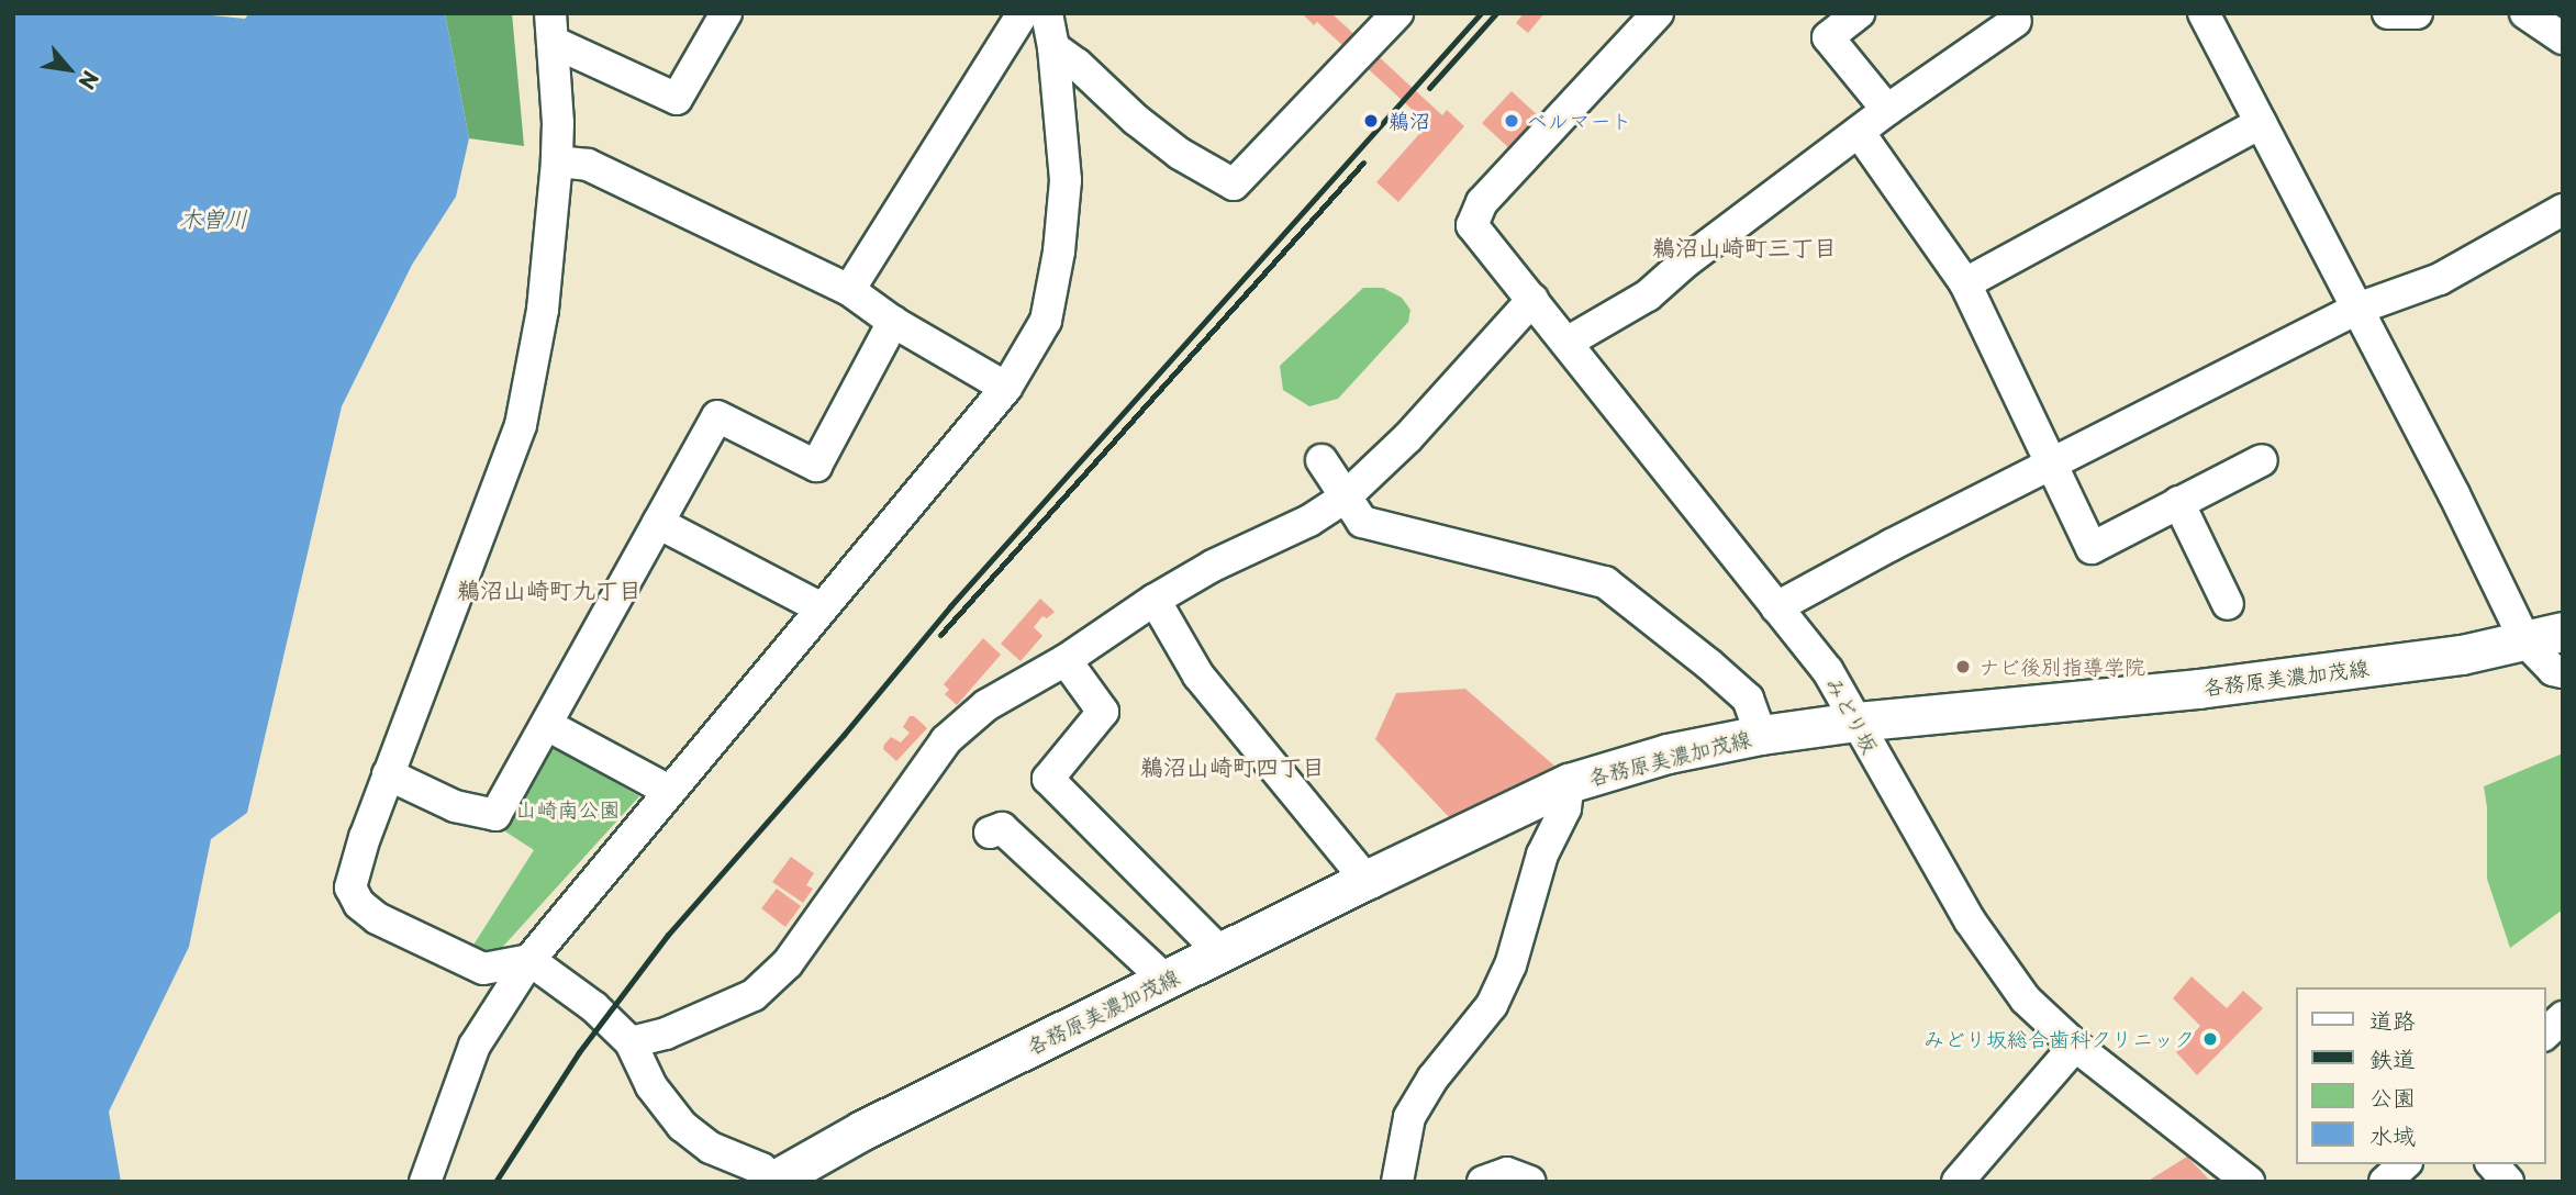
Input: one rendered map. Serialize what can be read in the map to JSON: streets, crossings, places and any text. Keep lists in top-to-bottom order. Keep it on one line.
{"streets":{"main road":["各務原美濃加茂線"],"street":["みどり坂"]},"crossings":[["各務原美濃加茂線","みどり坂"]],"districts":["鵜沼山崎町三丁目","鵜沼山崎町九丁目","鵜沼山崎町四丁目"],"water":["木曽川"],"parks":["山崎南公園"],"places":["鵜沼","ベルマート","ナビ後別指導学院","みどり坂総合歯科クリニック"],"legend":["道路","鉄道","公園","水域"],"north":"bottom right"}
